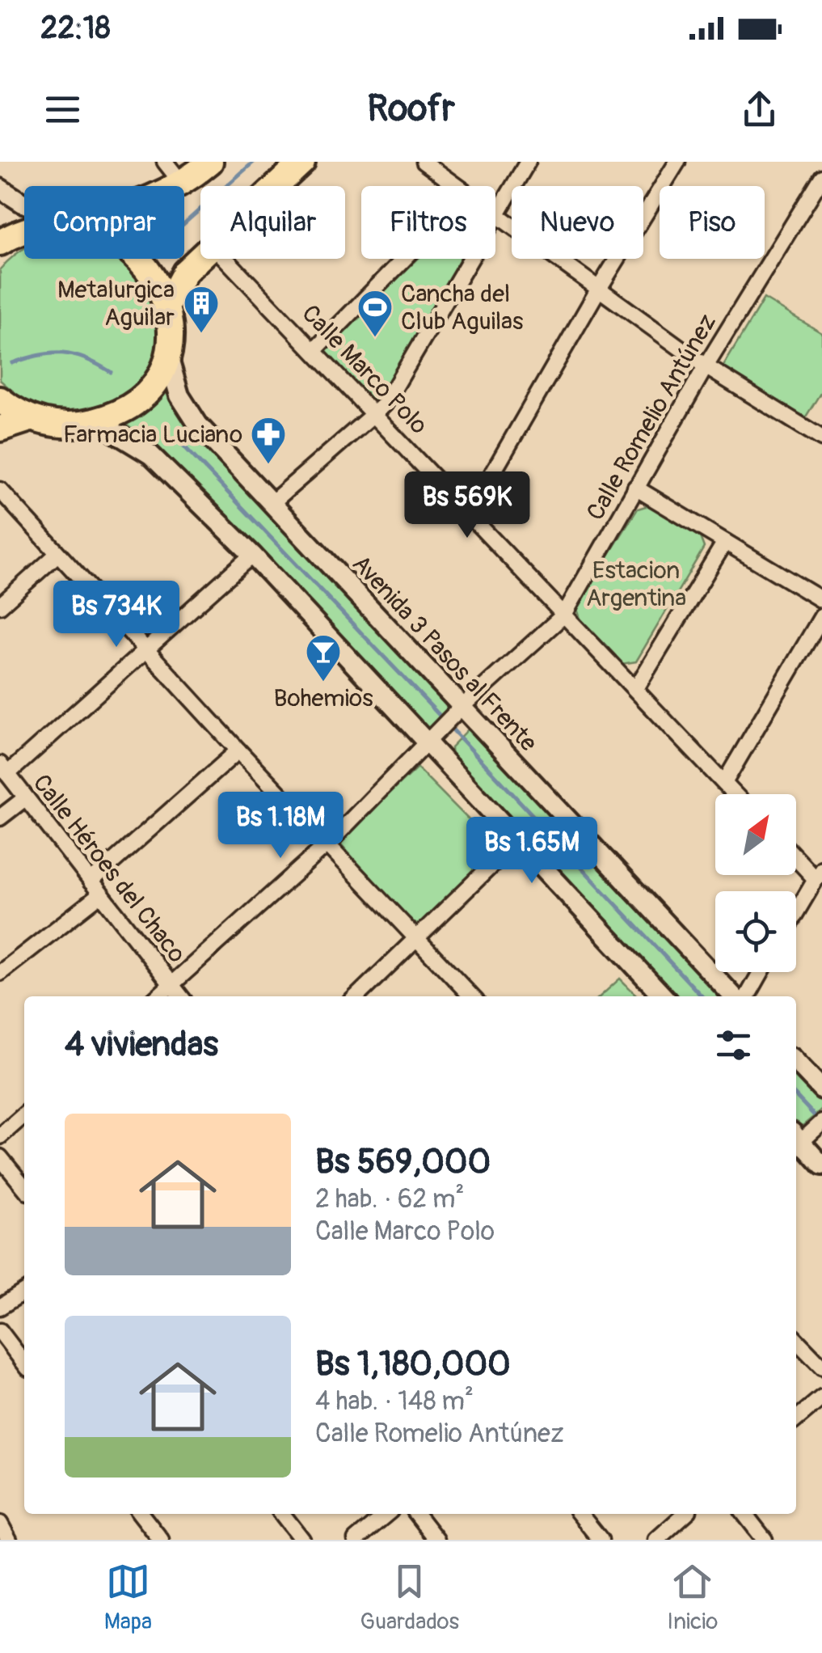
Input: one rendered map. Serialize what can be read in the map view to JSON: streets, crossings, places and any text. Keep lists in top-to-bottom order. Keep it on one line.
{"streets":{"main road":["Avenida 3 Pasos al Frente"],"street":["Calle Marco Polo","Calle Romelio Antúnez","Calle Héroes del Chaco"]},"crossings":[["Calle Marco Polo","Calle Romelio Antúnez"],["Calle Romelio Antúnez","Avenida 3 Pasos al Frente"],["Calle Romelio Antúnez","Calle Héroes del Chaco"]],"parks":["Estacion Argentina"],"places":{"building":["Metalurgica Aguilar"],"sports":["Cancha del Club Aguilas"],"pharmacy":["Farmacia Luciano"],"bar":["Bohemios"]},"north":"top right","page":{"status":"22:18","header":"Roofr","chip":["Comprar","Alquilar","Filtros","Nuevo","Piso"],"price":["Bs 569K","Bs 734K","Bs 1.18M","Bs 1.65M"],"heading":"4 viviendas","list":[{"name":"Bs 569,000","note":"2 hab. · 62 m² · Calle Marco Polo"},{"name":"Bs 1,180,000","note":"4 hab. · 148 m² · Calle Romelio Antúnez"}],"tabs":["Mapa","Guardados","Inicio"]}}
